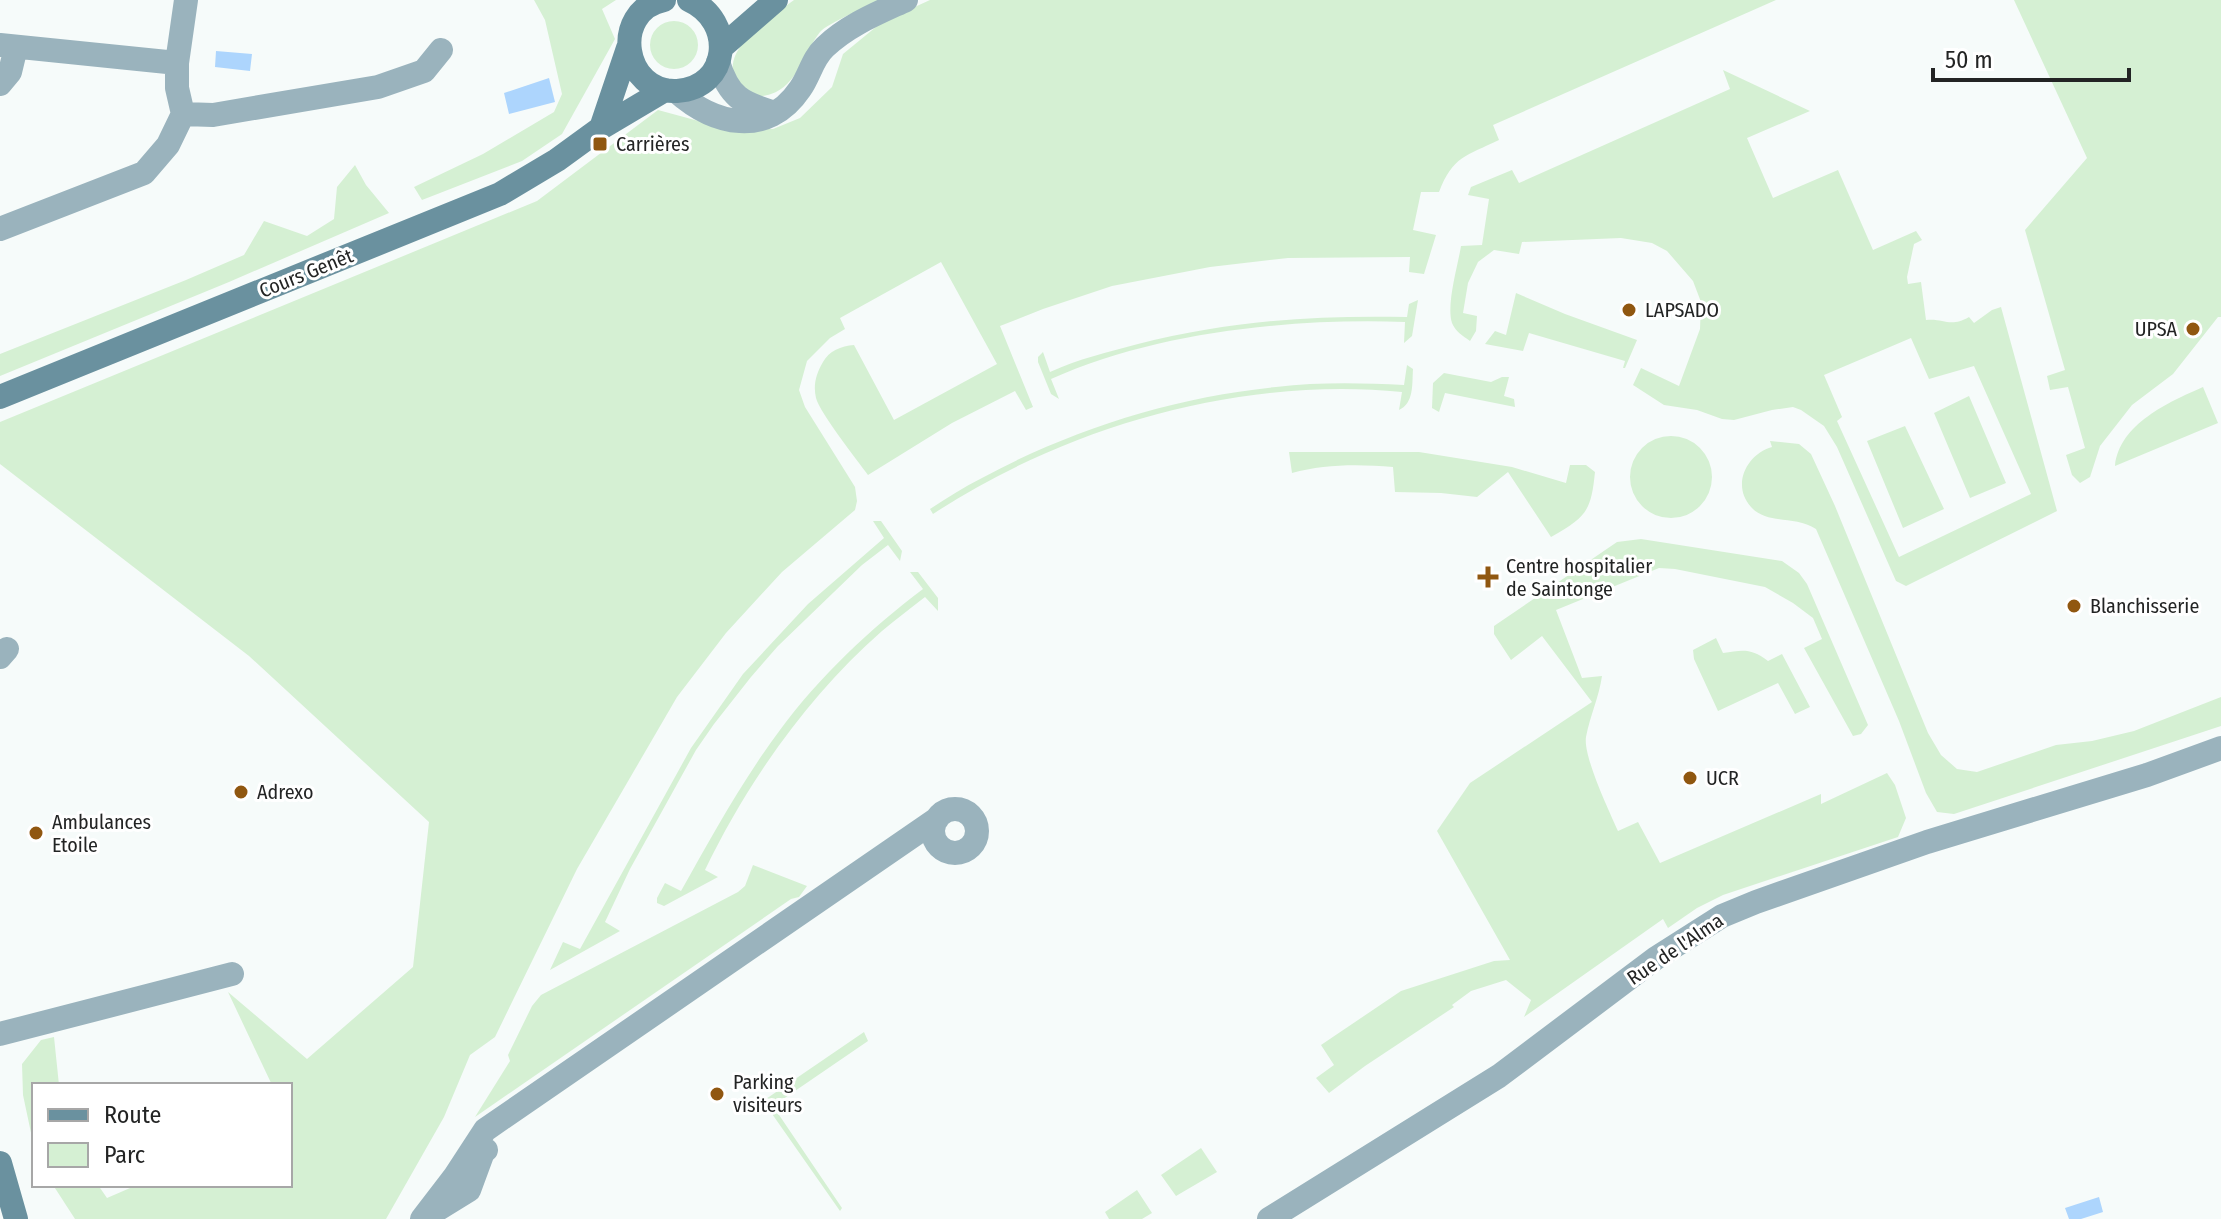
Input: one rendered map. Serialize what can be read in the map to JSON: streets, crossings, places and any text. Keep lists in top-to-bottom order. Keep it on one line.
{"streets":{"main road":["Cours Genêt"],"street":["Rue de l'Alma"]},"places":{"transit":["Carrières"],"other":["LAPSADO","UPSA","Blanchisserie","UCR","Adrexo","Ambulances Etoile","Parking visiteurs"],"health":["Centre hospitalier de Saintonge"]},"legend":["Route","Parc"],"scale_bar":"50 m"}
